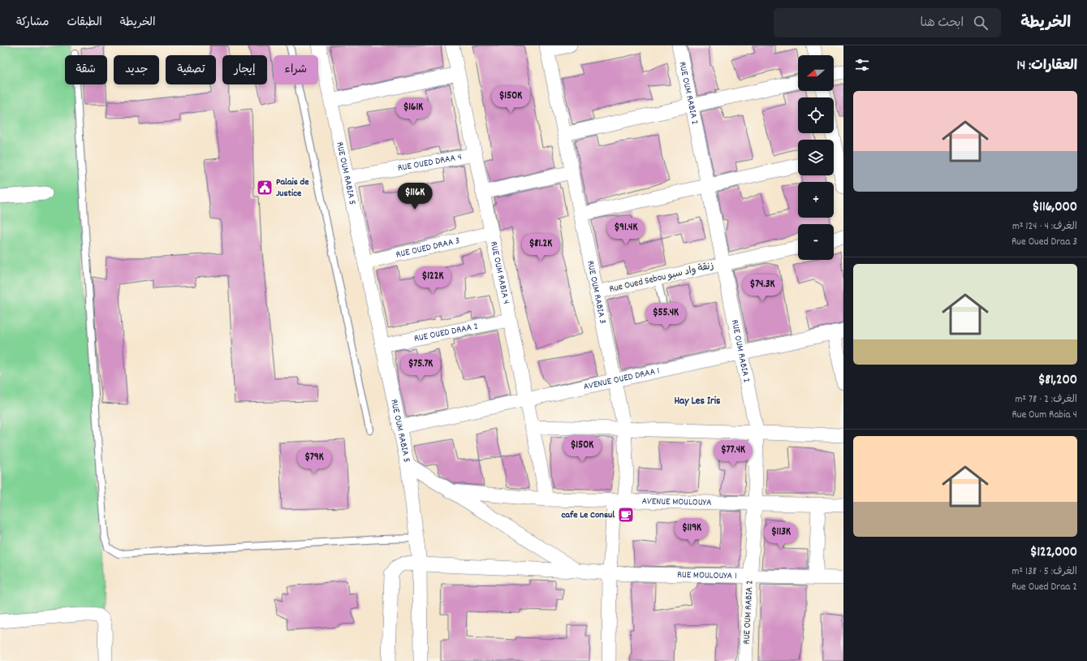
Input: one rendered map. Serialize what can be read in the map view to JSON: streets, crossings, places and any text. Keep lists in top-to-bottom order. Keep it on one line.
{"streets":{"street":["RUE OUM RABIA 2","RUE OUED DRAA 4","RUE OUM RABIA 5","RUE OUED DRAA 3","RUE OUM RABIA 4","Rue Oued Sebou زنقة واد سبو","RUE OUM RABIA 3","RUE OUED DRAA 2","AVENUE OUED DRAA 1","AVENUE MOULOUYA","RUE MOULOUYA 1"]},"crossings":[["RUE OUM RABIA 2","Rue Oued Sebou زنقة واد سبو"],["RUE OUM RABIA 2","AVENUE OUED DRAA 1"],["RUE OUM RABIA 2","AVENUE MOULOUYA"],["RUE OUM RABIA 2","RUE MOULOUYA 1"],["RUE OUED DRAA 4","RUE OUM RABIA 5"],["RUE OUED DRAA 4","RUE OUM RABIA 4"],["RUE OUM RABIA 5","RUE OUED DRAA 3"],["RUE OUM RABIA 5","RUE OUM RABIA 3"],["RUE OUM RABIA 5","RUE OUED DRAA 2"],["RUE OUM RABIA 5","AVENUE OUED DRAA 1"],["RUE OUM RABIA 5","AVENUE MOULOUYA"],["RUE OUM RABIA 5","RUE MOULOUYA 1"],["RUE OUED DRAA 3","RUE OUM RABIA 4"],["RUE OUM RABIA 4","RUE OUED DRAA 2"],["RUE OUM RABIA 4","AVENUE OUED DRAA 1"],["RUE OUM RABIA 4","AVENUE MOULOUYA"],["Rue Oued Sebou زنقة واد سبو","RUE OUM RABIA 3"],["RUE OUM RABIA 3","AVENUE OUED DRAA 1"],["RUE OUM RABIA 3","AVENUE MOULOUYA"],["RUE OUM RABIA 3","RUE MOULOUYA 1"]],"districts":["Hay Les Iris"],"places":{"public building":["Palais de Justice"],"cafe":["cafe Le Consul"]},"north":"left","page":{"header":"الخريطة","search":"ابحث هنا","nav":["الخريطة","الطبقات","مشاركة"],"heading":"العقارات: 14","map_buttons":["+","−"],"chip":["شراء","إيجار","تصفية","جديد","شقة"],"list":[{"name":"$116,000","note":"الغرف: 4 · 124 m² · Rue Oued Draa 3"},{"name":"$81,200","note":"الغرف: 2 · 78 m² · Rue Oum Rabia 4"},{"name":"$122,000","note":"الغرف: 5 · 138 m² · Rue Oued Draa 2"}],"price":["$150K","$161K","$116K","$91.4K","$81.2K","$122K","$74.3K","$55.4K","$75.7K","$150K","$77.4K","$79K","$119K","$113K"]}}
